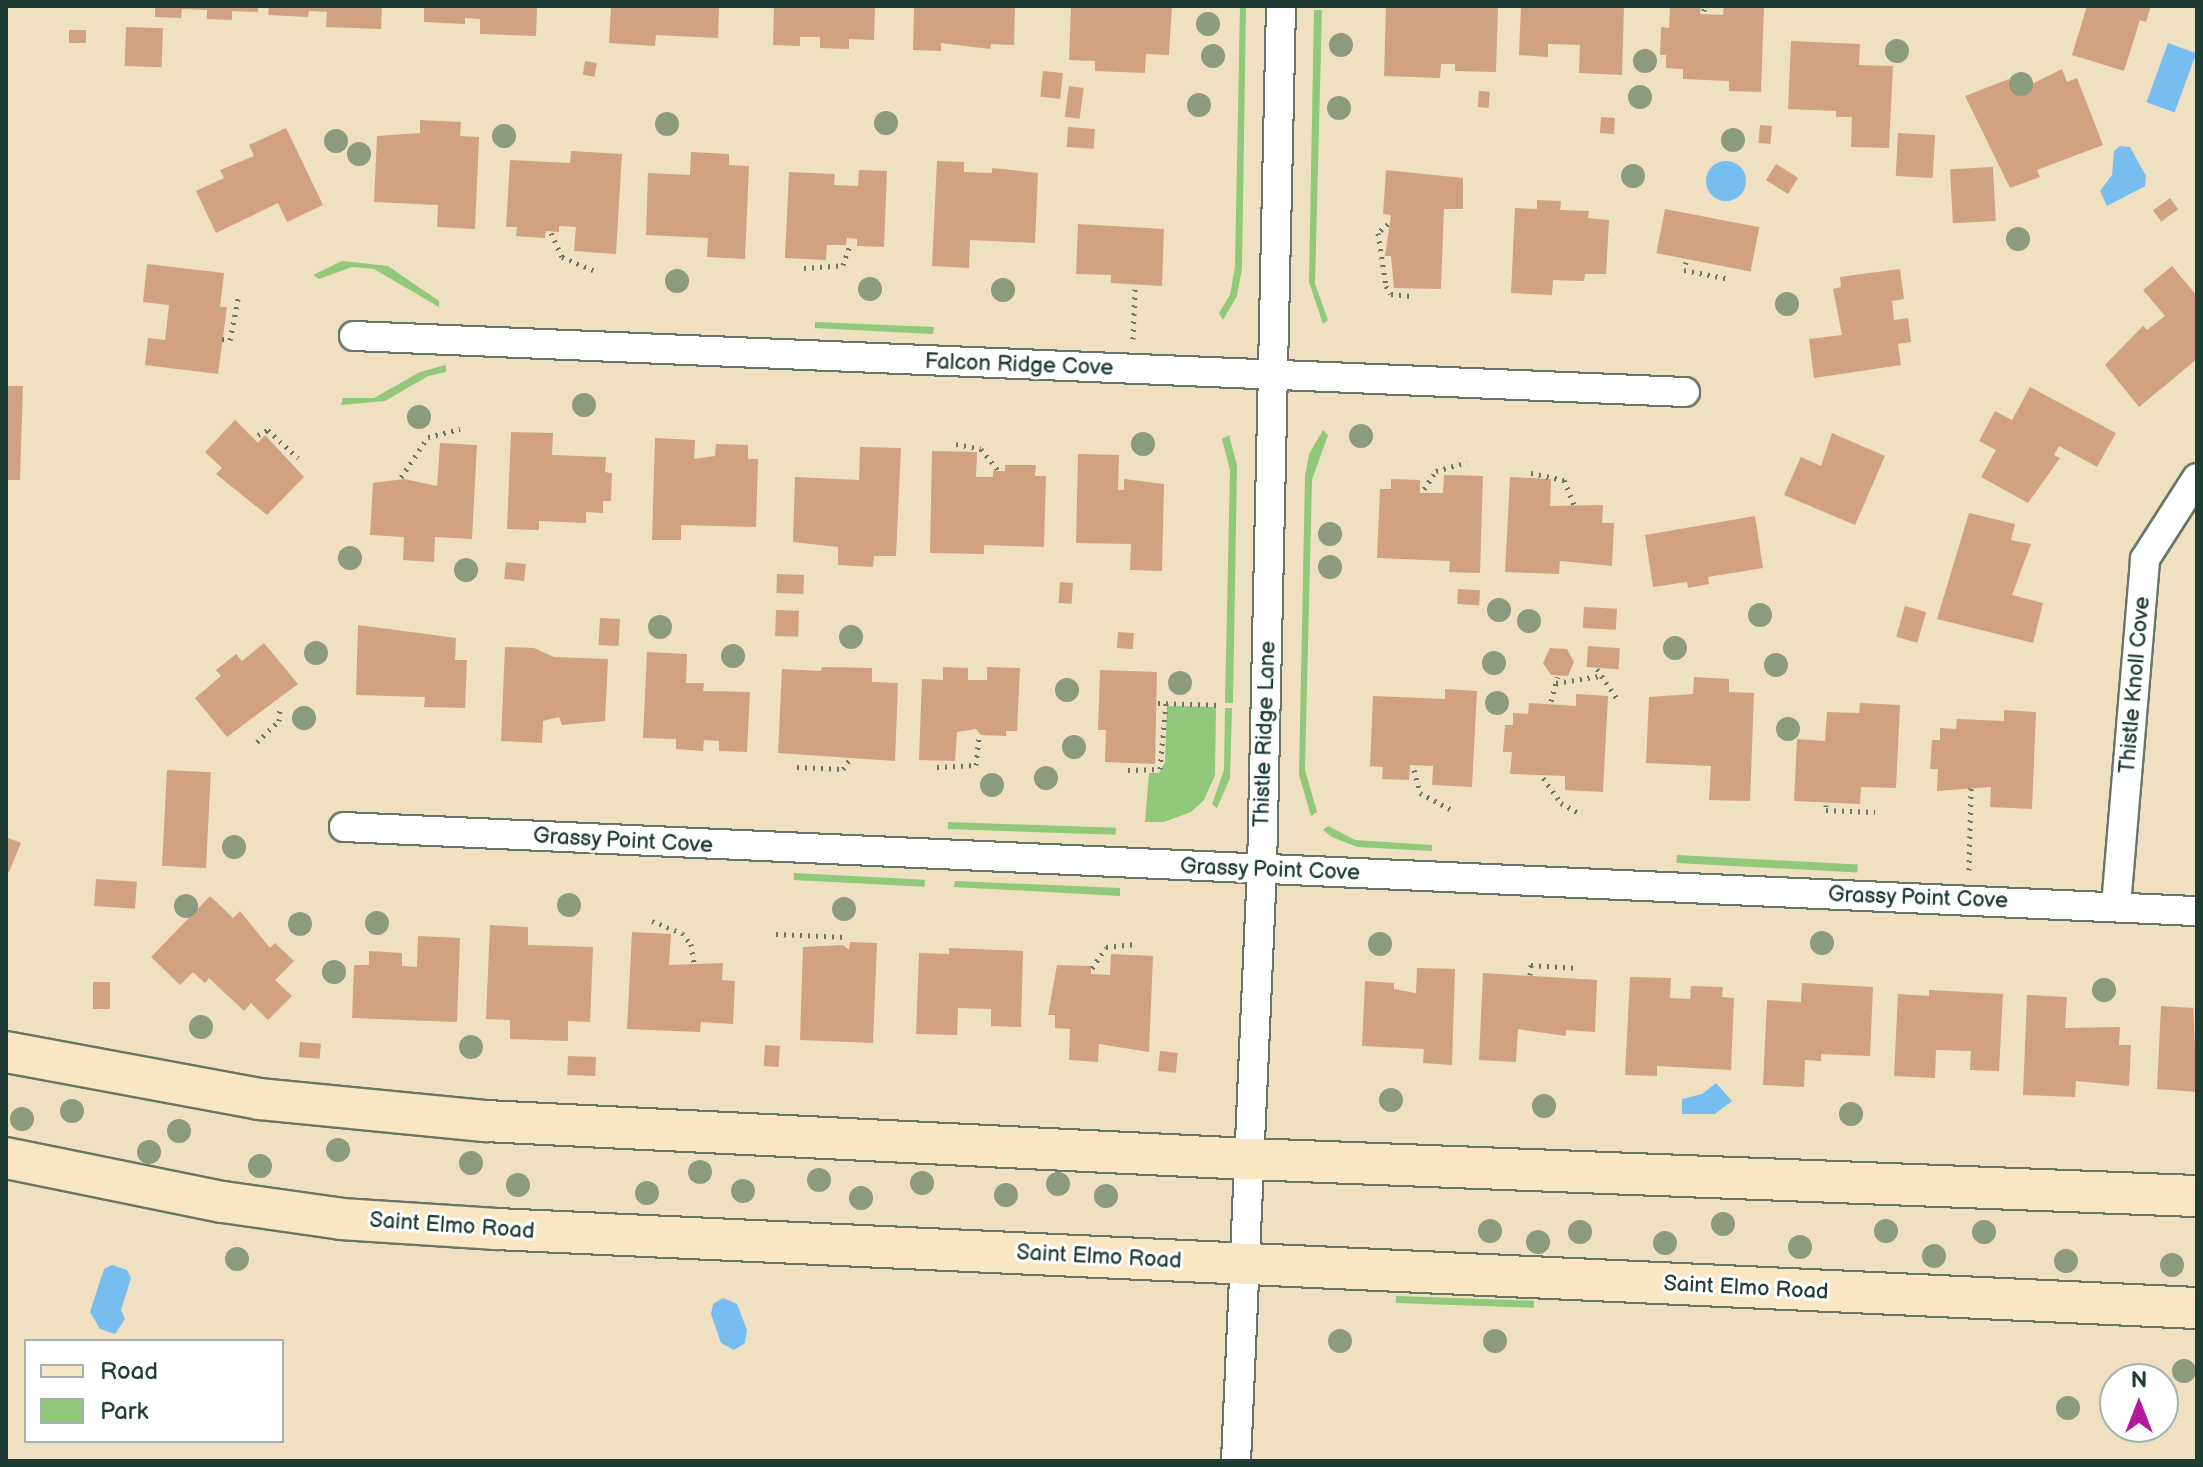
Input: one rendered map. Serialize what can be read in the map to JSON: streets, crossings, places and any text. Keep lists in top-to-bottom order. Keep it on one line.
{"streets":{"main road":["Saint Elmo Road"],"street":["Falcon Ridge Cove","Thistle Knoll Cove","Thistle Ridge Lane","Grassy Point Cove"]},"crossings":[["Falcon Ridge Cove","Thistle Ridge Lane"],["Thistle Knoll Cove","Grassy Point Cove"],["Thistle Ridge Lane","Grassy Point Cove"],["Thistle Ridge Lane","Saint Elmo Road"]],"legend":["Road","Park"],"north":"top"}
